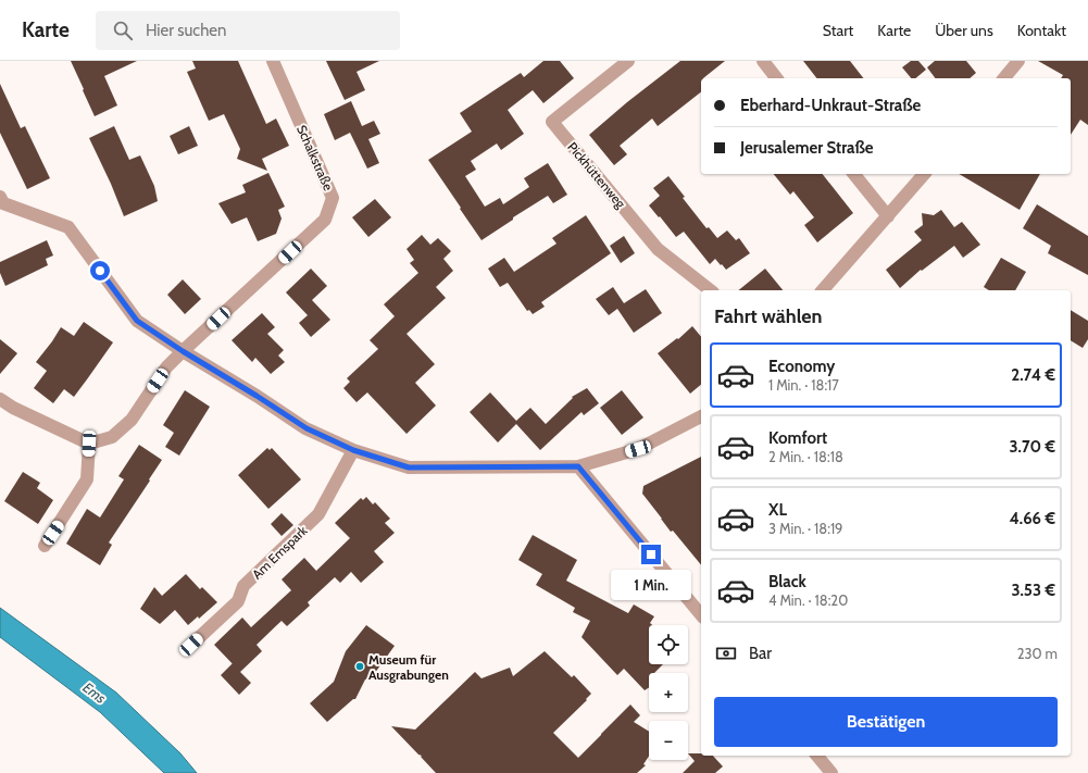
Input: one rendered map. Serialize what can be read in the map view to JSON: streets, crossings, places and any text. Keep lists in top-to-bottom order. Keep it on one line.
{"streets":{"street":["Schalkstraße","Pickhüttenweg","Am Emspark"]},"water":["Ems"],"places":["Museum für Ausgrabungen"],"page":{"header":"Karte","search":"Hier suchen","nav":["Start","Karte","Über uns","Kontakt"],"banner":["Eberhard-Unkraut-Straße","Jerusalemer Straße"],"heading":"Fahrt wählen","list":[{"name":"Economy","note":"1 Min. · 18:17","value":"2.74 €"},{"name":"Komfort","note":"2 Min. · 18:18","value":"3.70 €"},{"name":"XL","note":"3 Min. · 18:19","value":"4.66 €"},{"name":"Black","note":"4 Min. · 18:20","value":"3.53 €"}],"bubble":"1 Min.","map_buttons":["+","−"],"pay":["Bar","230 m"],"buttons":"Bestätigen"}}
